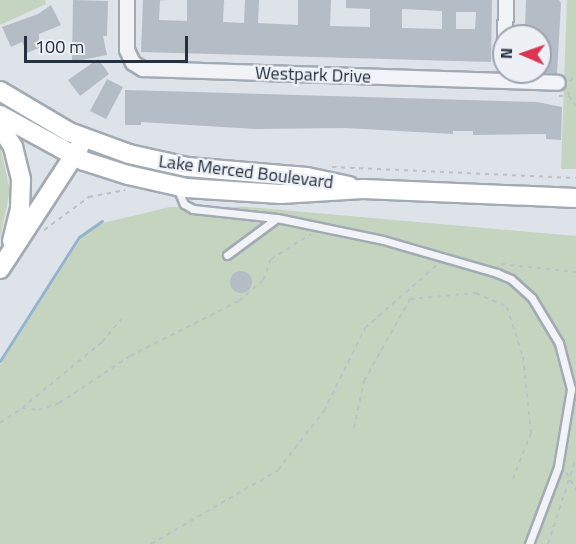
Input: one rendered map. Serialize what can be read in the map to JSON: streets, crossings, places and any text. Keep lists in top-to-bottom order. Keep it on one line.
{"streets":{"main road":["Lake Merced Boulevard"],"street":["Westpark Drive"]},"scale_bar":"100 m","north":"left"}
